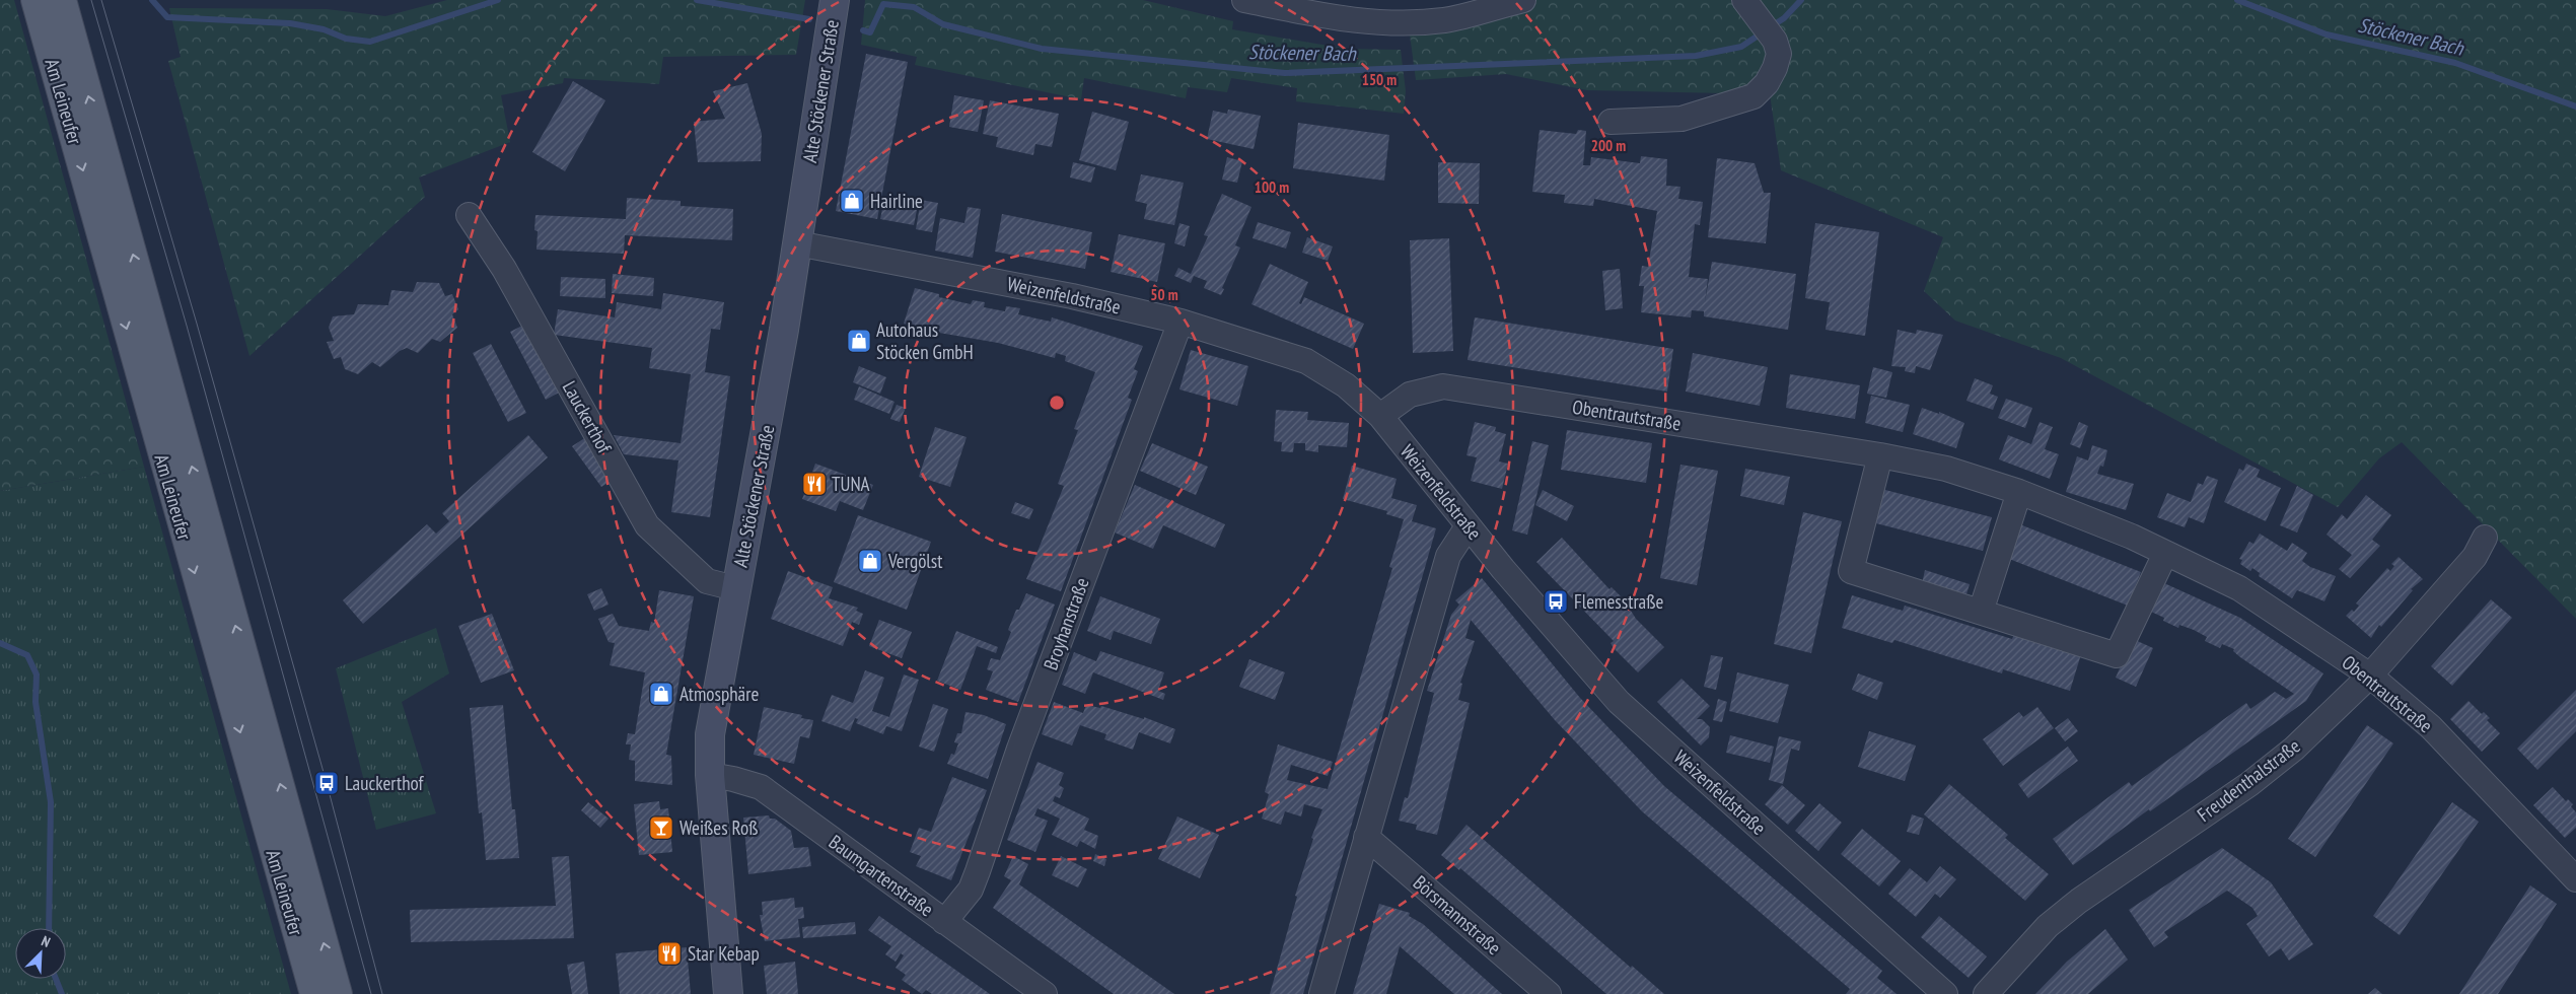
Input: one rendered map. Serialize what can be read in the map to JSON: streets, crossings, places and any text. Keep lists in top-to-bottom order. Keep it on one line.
{"streets":{"main road":["Am Leineufer"],"street":["Alte Stöckener Straße","Weizenfeldstraße","Obentrautstraße","Lauckerthof","Broyhanstraße","Freudenthalstraße","Baumgartenstraße","Börsmannstraße"]},"crossings":[["Alte Stöckener Straße","Weizenfeldstraße"],["Alte Stöckener Straße","Lauckerthof"],["Alte Stöckener Straße","Baumgartenstraße"],["Weizenfeldstraße","Obentrautstraße"],["Weizenfeldstraße","Broyhanstraße"],["Obentrautstraße","Freudenthalstraße"],["Broyhanstraße","Baumgartenstraße"]],"water":["Stöckener Bach"],"places":{"shop":["Hairline","Autohaus Stöcken GmbH","Vergölst","Atmosphäre"],"restaurant":["TUNA","Star Kebap"],"bus stop":["Flemesstraße","Lauckerthof"],"bar":["Weißes Roß"]},"north":"top right","rings":["150 m","200 m","100 m","50 m"]}
